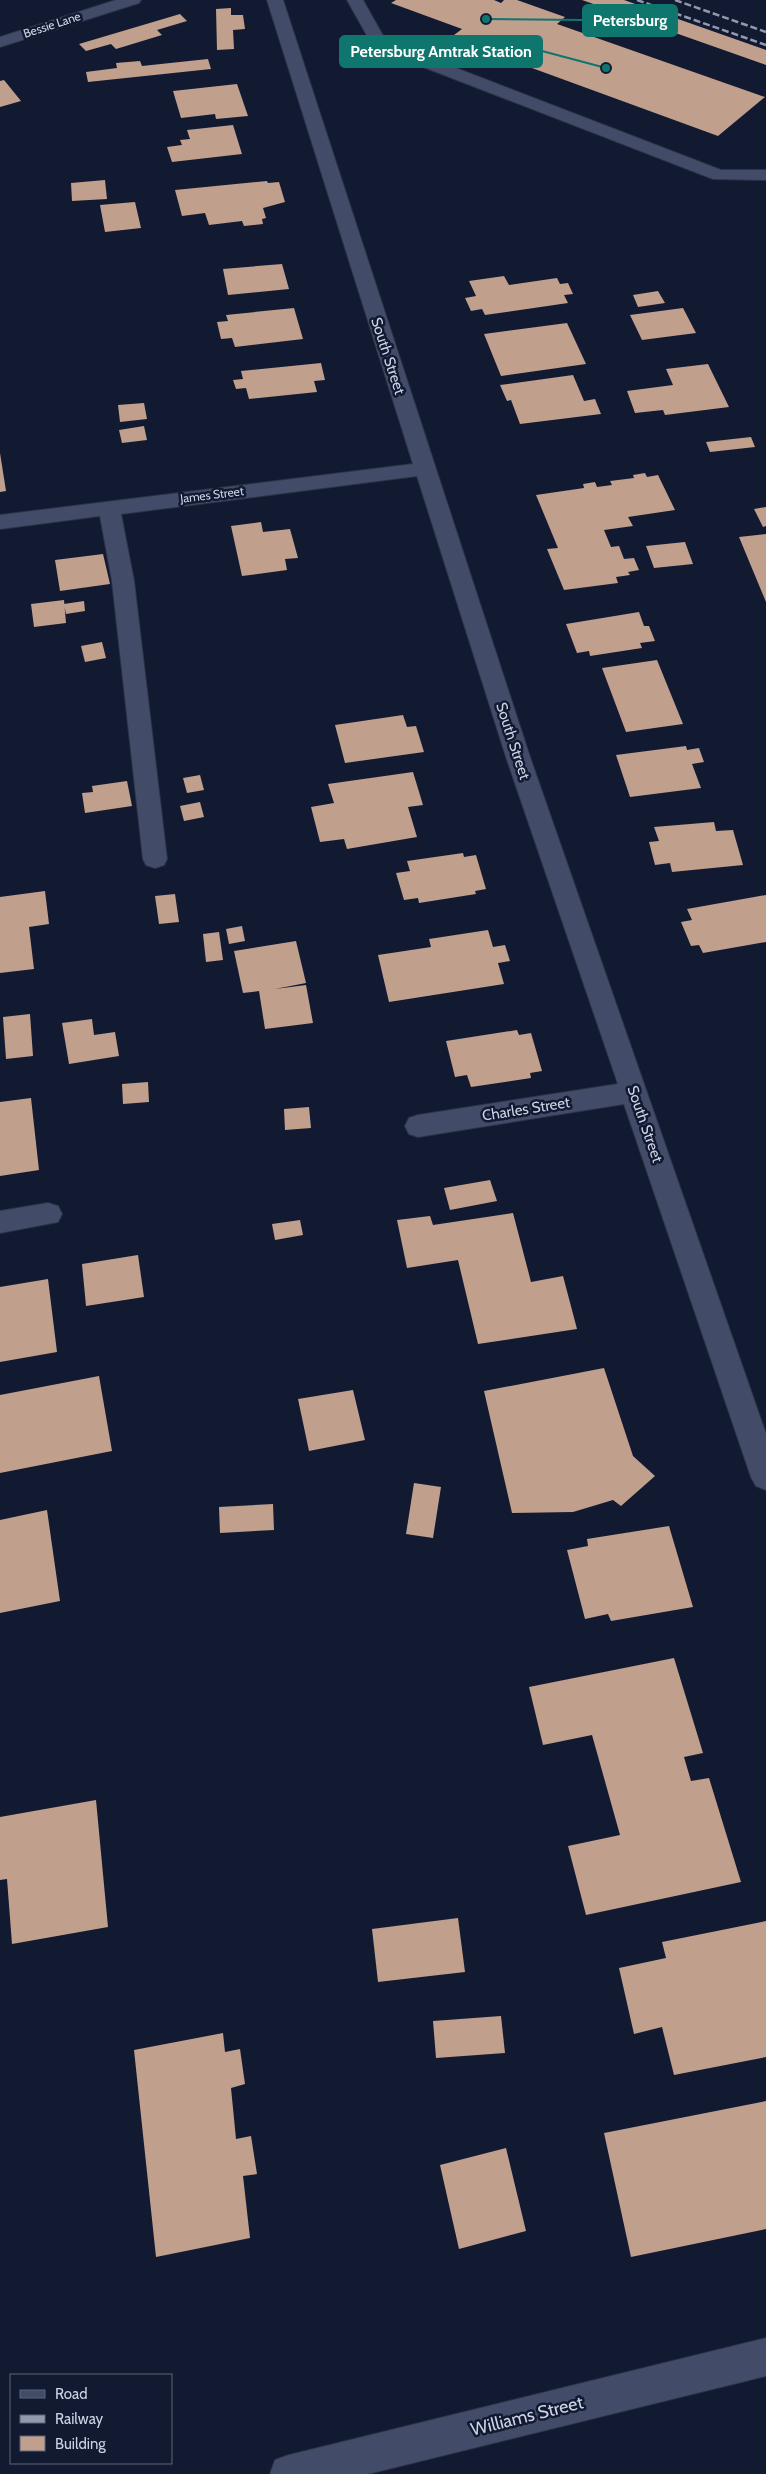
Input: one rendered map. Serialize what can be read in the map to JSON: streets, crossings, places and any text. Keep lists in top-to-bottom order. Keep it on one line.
{"streets":{"street":["Bessie Lane","South Street","James Street","Charles Street","Williams Street"]},"crossings":[["South Street","James Street"],["South Street","Charles Street"]],"places":["Petersburg","Petersburg Amtrak Station"],"legend":["Road","Railway","Building"]}
